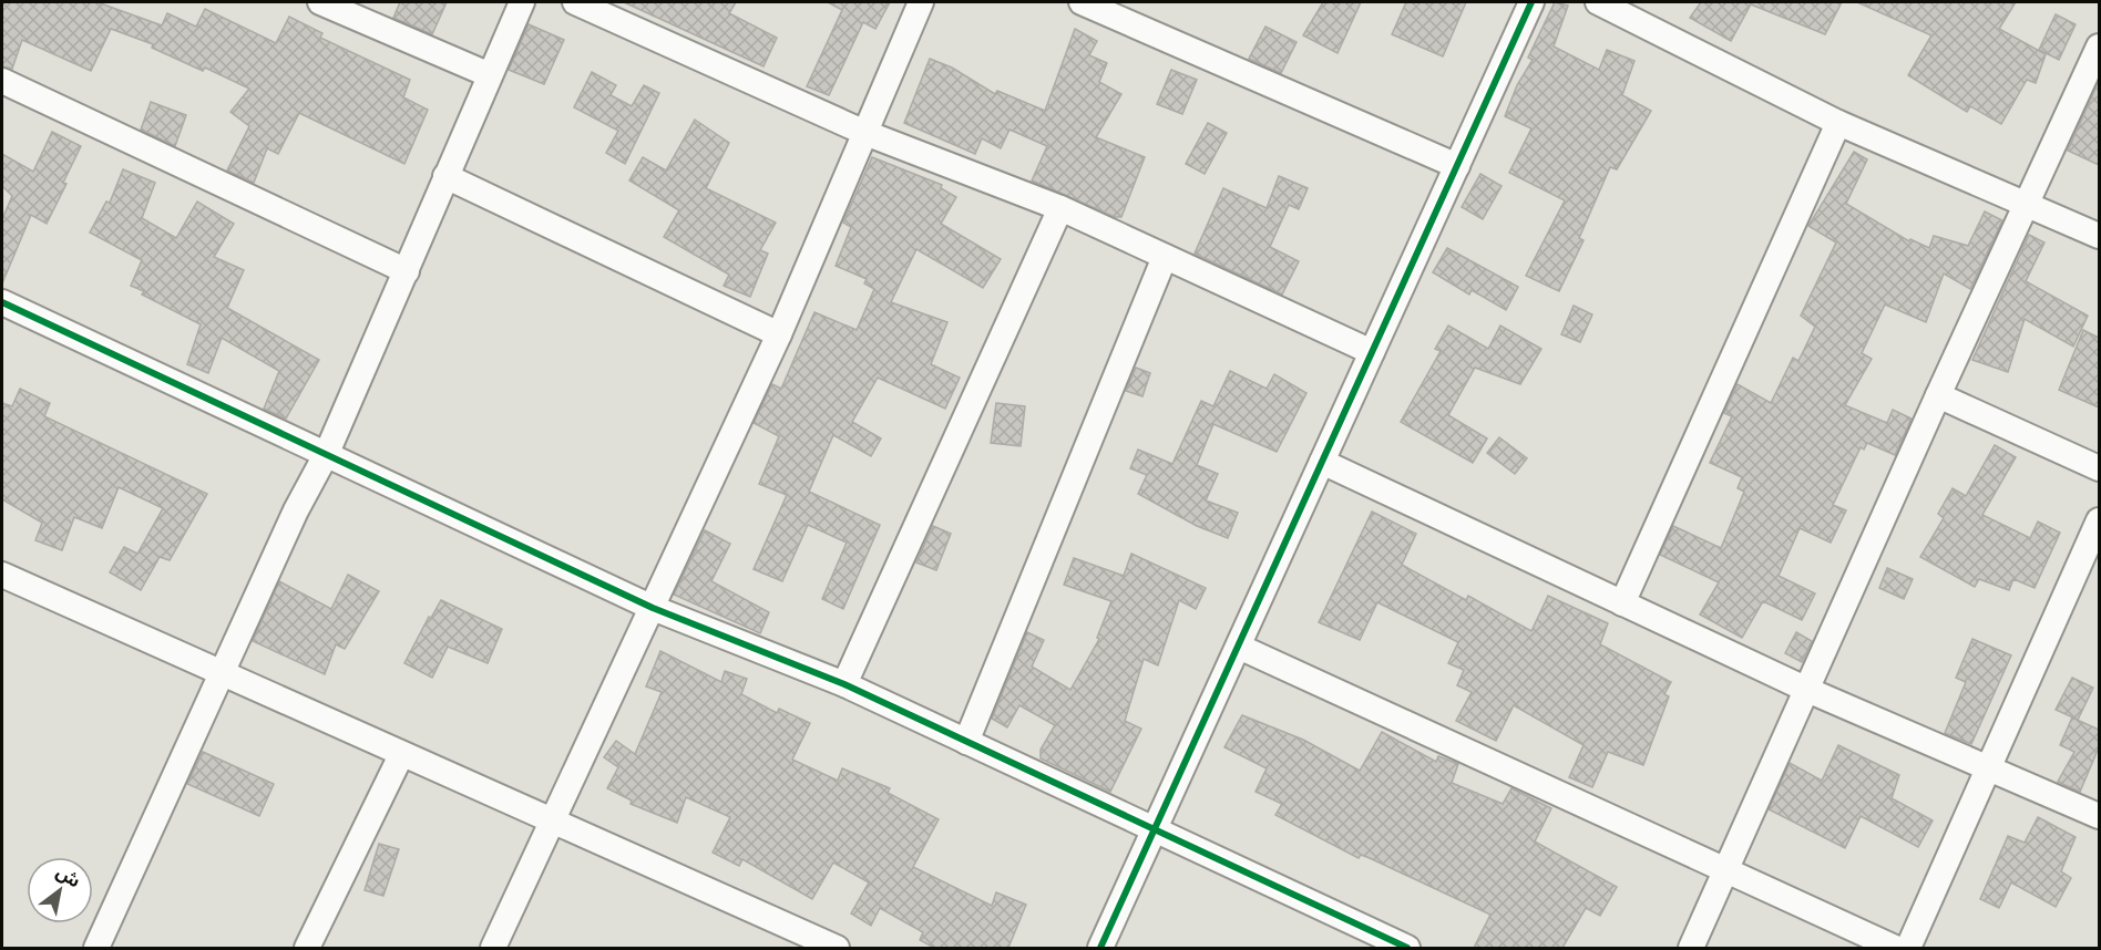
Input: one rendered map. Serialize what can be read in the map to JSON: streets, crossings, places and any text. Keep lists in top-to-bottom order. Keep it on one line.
{"north":"top right"}
